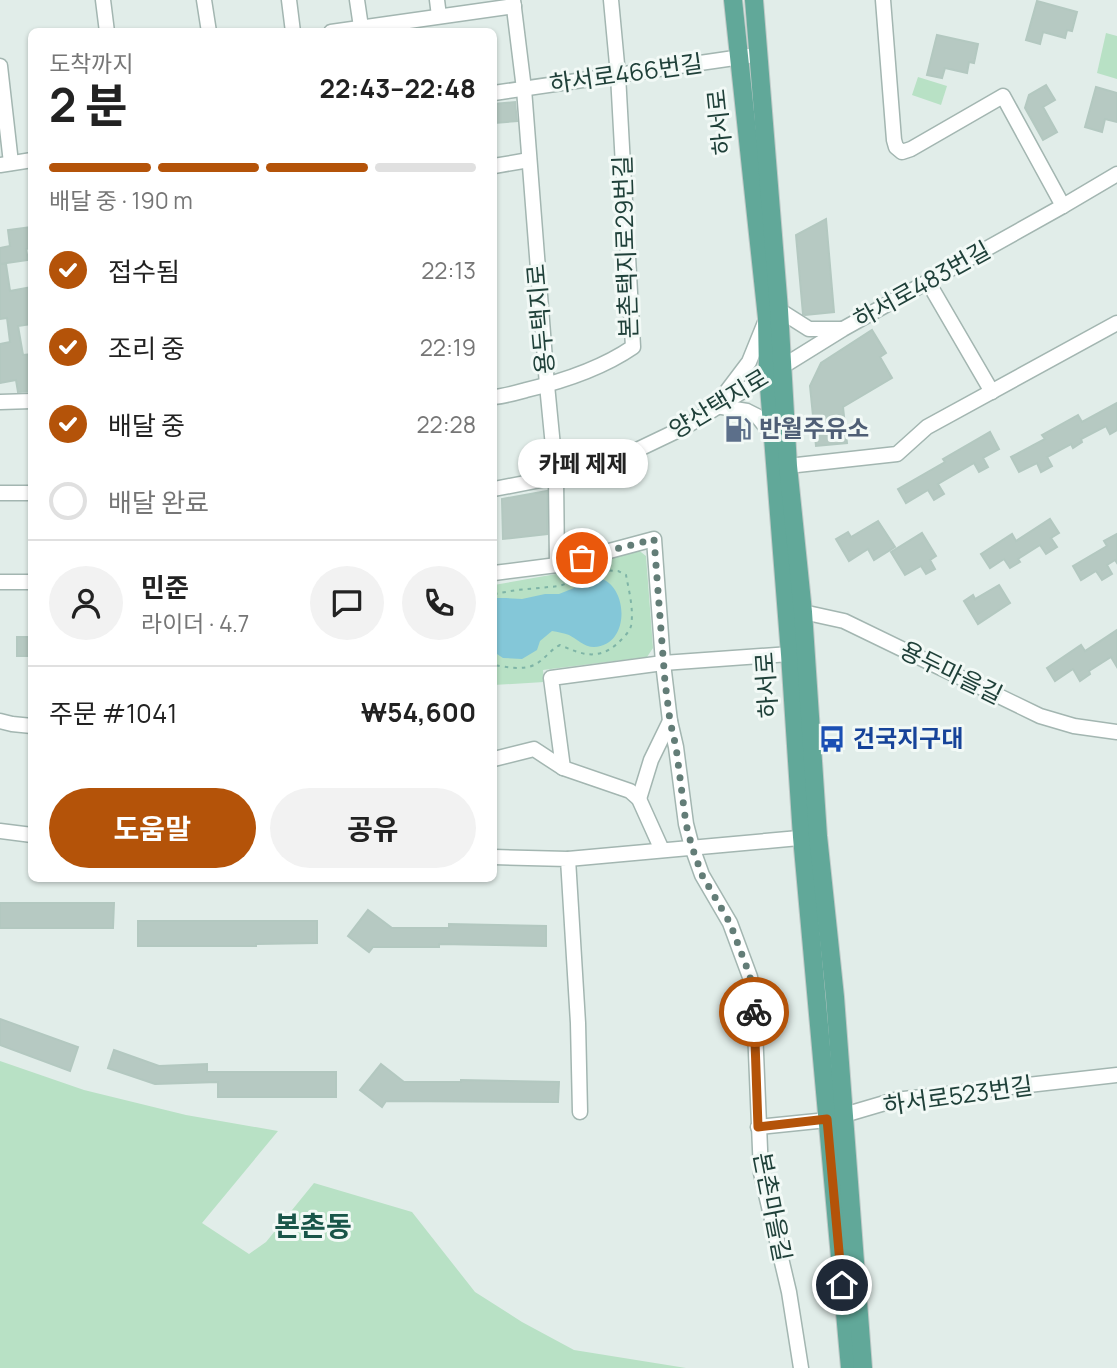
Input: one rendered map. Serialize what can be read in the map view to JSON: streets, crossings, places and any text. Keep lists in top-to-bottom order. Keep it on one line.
{"streets":{"main road":["하서로"],"street":["하서로466번길","본촌택지로29번길","하서로483번길","용두택지로","양산택지로","용두마을길","하서로523번길","본촌마을길"]},"crossings":[["하서로466번길","하서로"],["하서로466번길","본촌택지로29번길"],["하서로466번길","용두택지로"],["하서로","하서로483번길"],["하서로","양산택지로"],["하서로","용두마을길"],["하서로","하서로523번길"],["본촌택지로29번길","용두택지로"],["하서로483번길","양산택지로"],["용두택지로","양산택지로"],["용두택지로","본촌마을길"],["하서로523번길","본촌마을길"]],"districts":["본촌동"],"places":{"fuel station":["반월주유소"],"other":["카페 제제"],"bus stop":["건국지구대"]},"page":{"heading":["2 분","도착까지","22:43–22:48"],"panel":["민준","라이더 · 4.7","주문 #1041","₩54,600"],"bar":"배달 중 · 190 m","list":[["접수됨","22:13"],["조리 중","22:19"],["배달 중","22:28"],"배달 완료"],"bubble":"카페 제제","buttons":["도움말","공유"]}}
